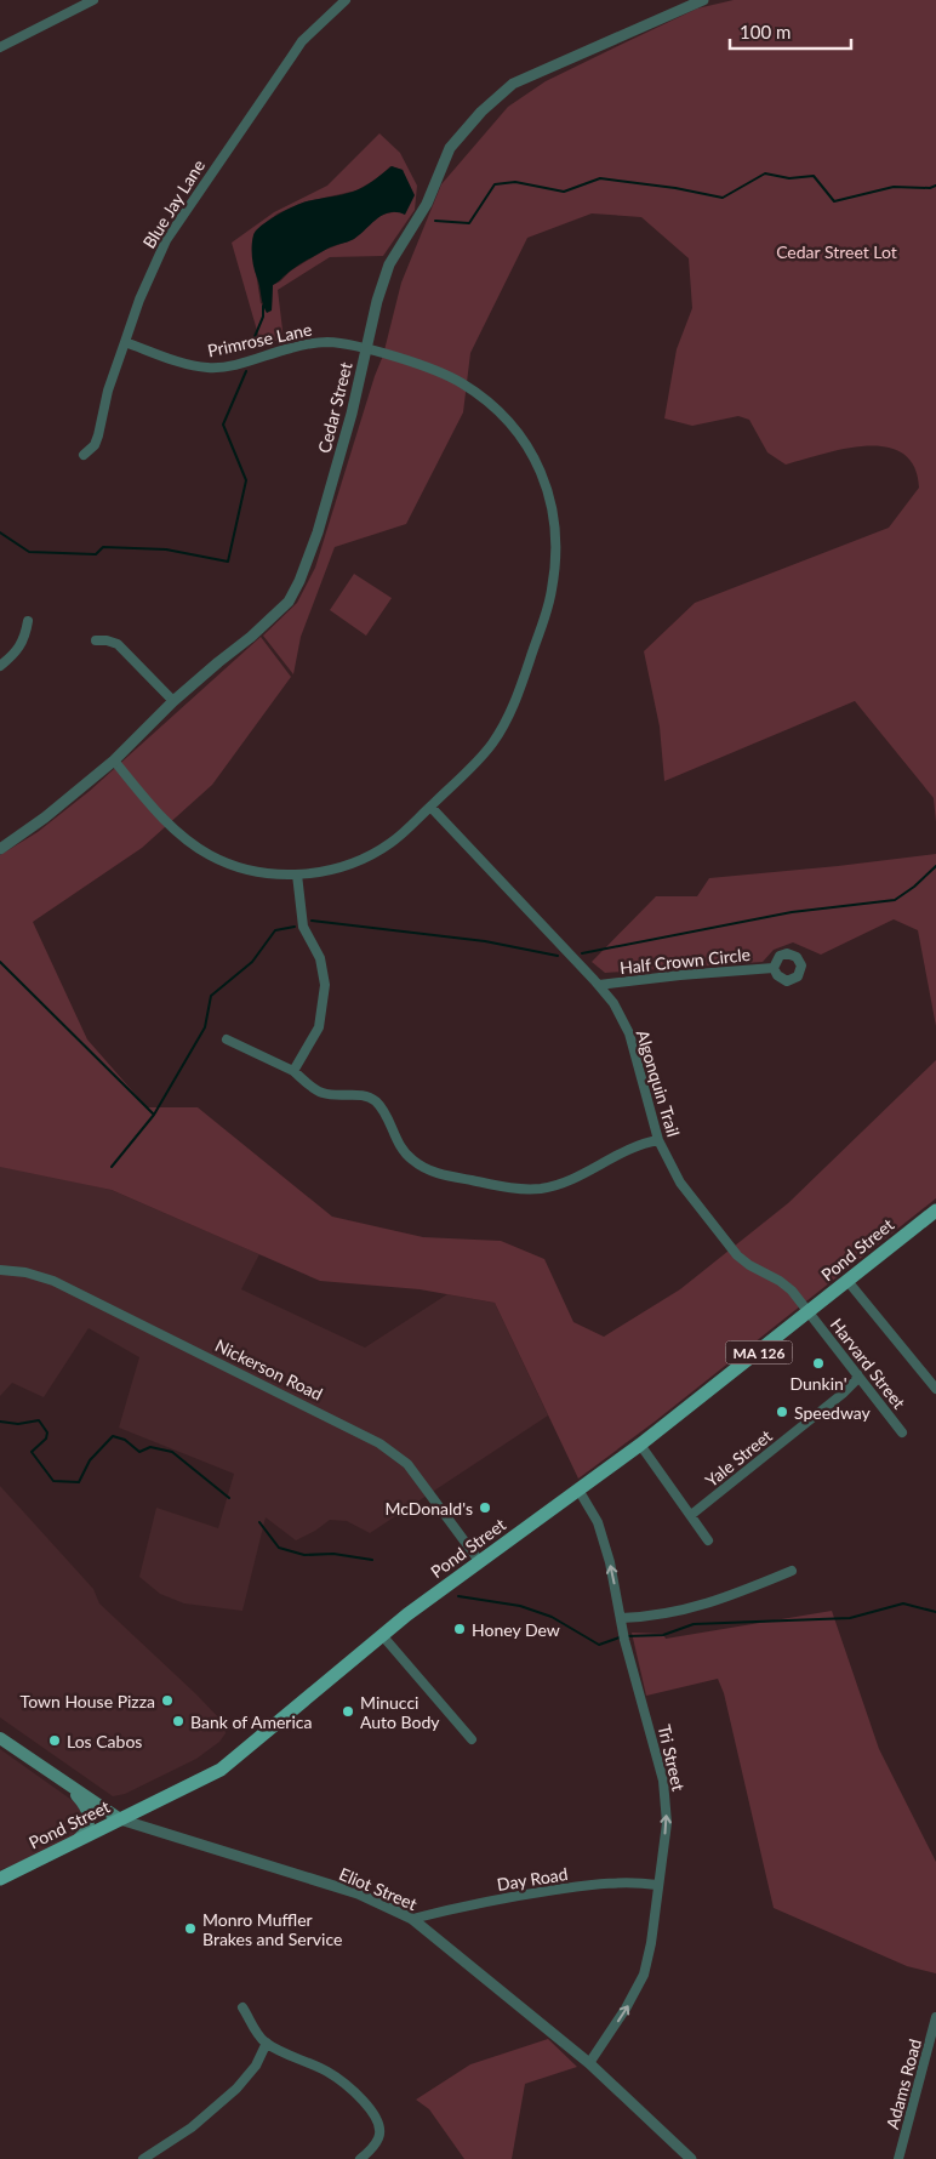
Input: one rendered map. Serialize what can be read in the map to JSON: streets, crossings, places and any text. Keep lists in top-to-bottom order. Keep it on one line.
{"streets":{"main road":["Pond Street","MA 126","Eliot Street"],"street":["Blue Jay Lane","Primrose Lane","Cedar Street","Half Crown Circle","Algonquin Trail","Harvard Street","Nickerson Road","Yale Street","Tri Street","Day Road","Adams Road"]},"crossings":[["Blue Jay Lane","Primrose Lane"],["Primrose Lane","Cedar Street"],["Primrose Lane","Algonquin Trail"],["Half Crown Circle","Algonquin Trail"],["Algonquin Trail","Pond Street"],["Algonquin Trail","Harvard Street"],["Pond Street","Harvard Street"],["Pond Street","Nickerson Road"],["Pond Street","Tri Street"],["Pond Street","Eliot Street"],["Harvard Street","Yale Street"],["Tri Street","Day Road"],["Tri Street","Eliot Street"],["Day Road","Eliot Street"]],"one_way":["Tri Street"],"parks":["Cedar Street Lot"],"places":["Dunkin'","Speedway","McDonald's","Honey Dew","Town House Pizza","Minucci Auto Body","Bank of America","Los Cabos","Monro Muffler Brakes and Service"],"scale_bar":"100 m"}
